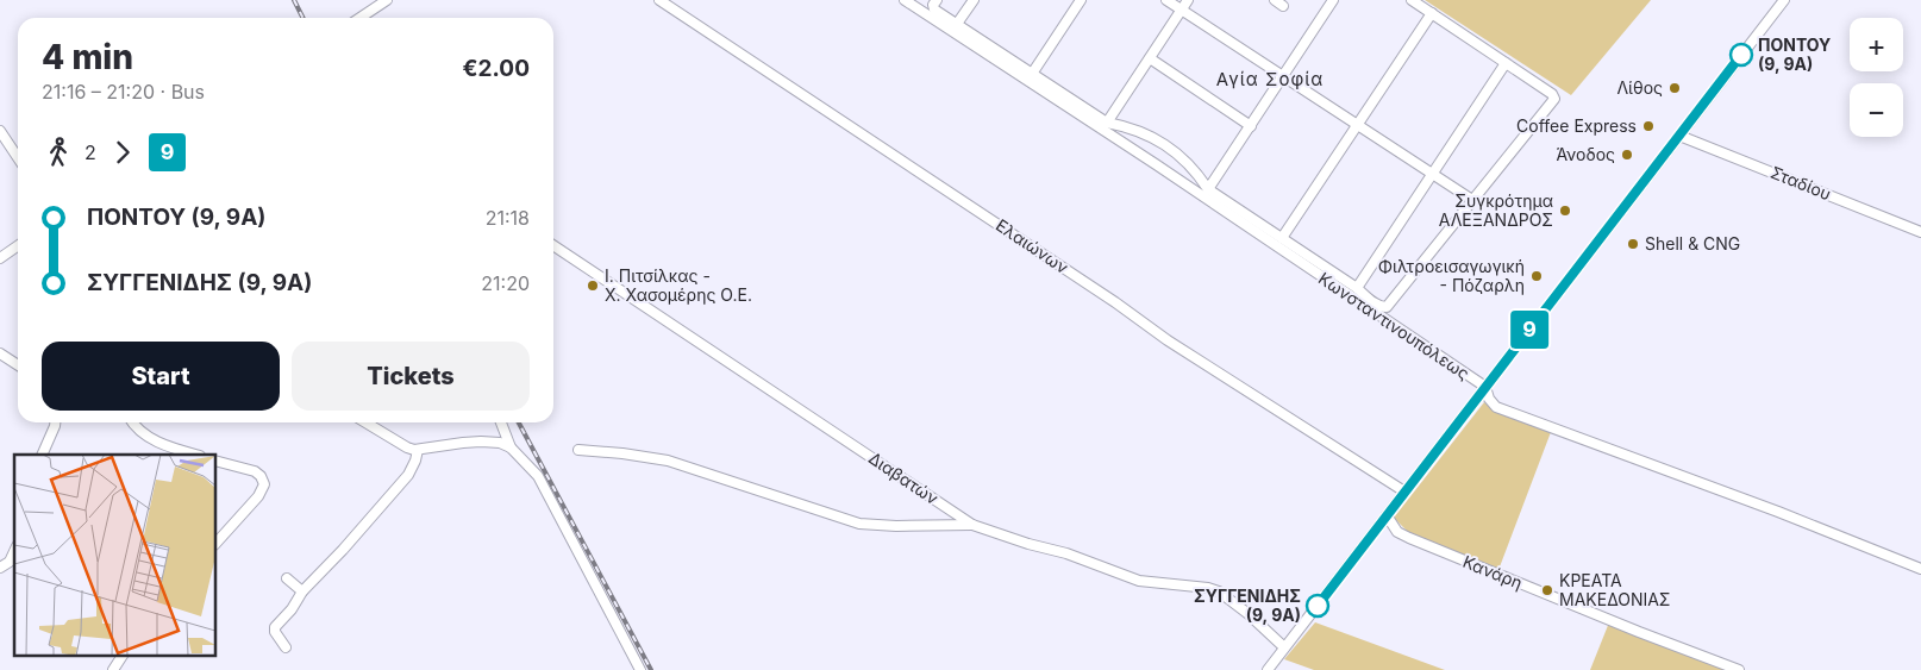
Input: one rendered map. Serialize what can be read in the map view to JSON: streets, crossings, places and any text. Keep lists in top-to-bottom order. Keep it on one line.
{"streets":{"street":["Σταδίου","Ελαιώνων","Κωνσταντινουπόλεως","Διαβατών","Κανάρη"]},"districts":["Αγία Σοφία"],"places":["ΠΟΝΤΟΥ (9, 9Α)","Λίθος","Coffee Express","Άνοδος","Συγκρότημα ΑΛΕΞΑΝΔΡΟΣ","Shell & CNG","Φιλτροεισαγωγική - Πόζαρλη","Ι. Πιτσίλκας - Χ. Χασομέρης Ο.Ε.","ΚΡΕΑΤΑ ΜΑΚΕΔΟΝΙΑΣ","ΣΥΓΓΕΝΙΔΗΣ (9, 9Α)"],"lines":["bus line 9"],"page":{"on_map":"9","map_buttons":["+","−"],"heading":["4 min","21:16 – 21:20 · Bus","€2.00"],"legs":["2","9"],"list":[{"name":"ΠΟΝΤΟΥ (9, 9Α)","value":"21:18"},{"name":"ΣΥΓΓΕΝΙΔΗΣ (9, 9Α)","value":"21:20"}],"buttons":["Start","Tickets"]}}
